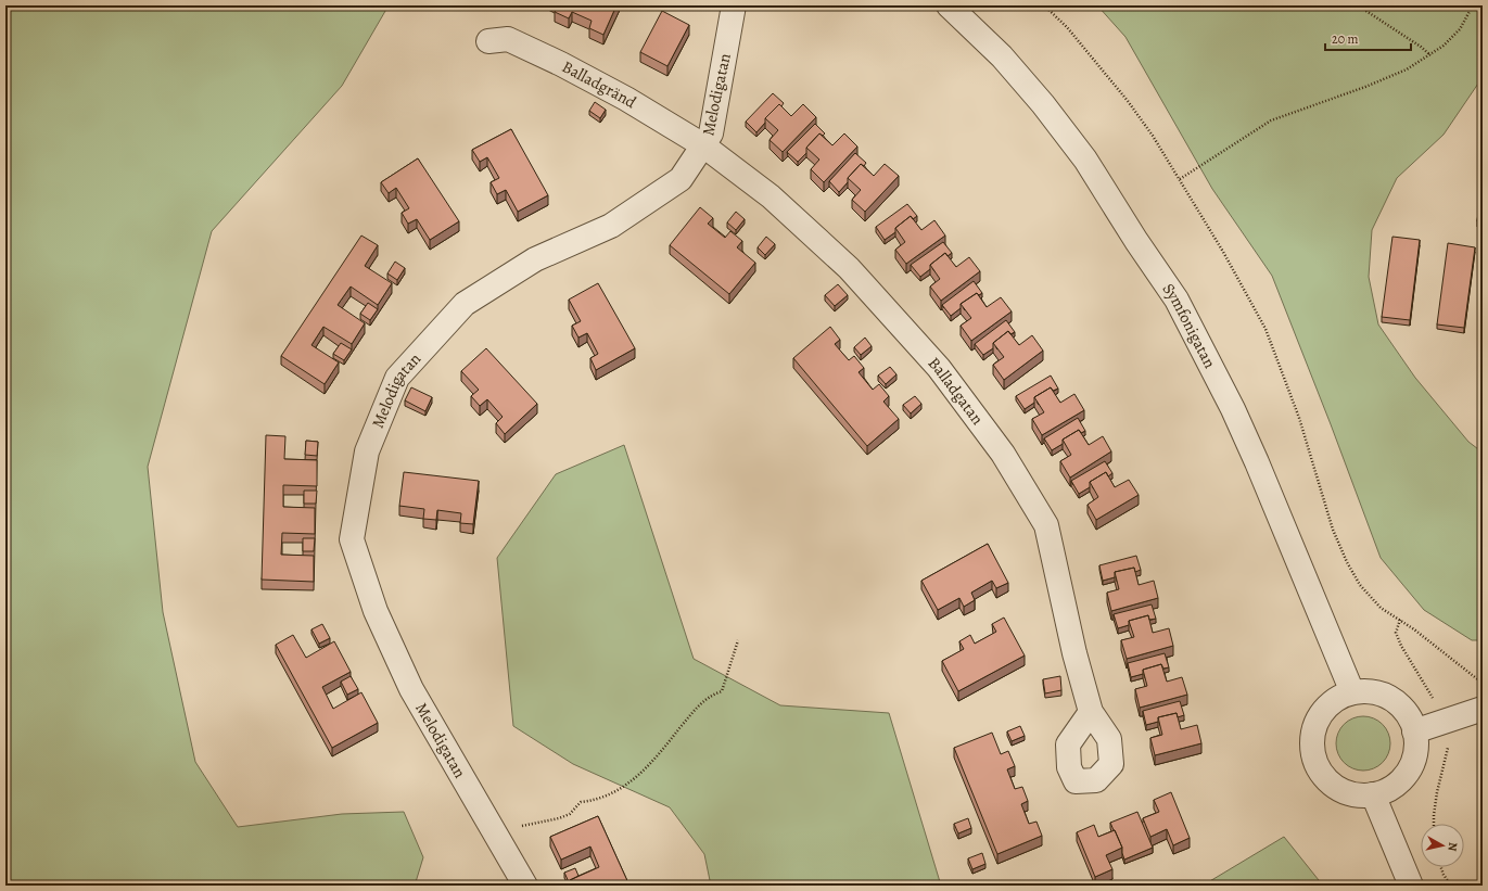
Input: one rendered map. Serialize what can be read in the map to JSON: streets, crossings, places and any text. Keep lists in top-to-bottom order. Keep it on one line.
{"streets":{"street":["Balladgränd","Melodigatan","Symfonigatan","Balladgatan"]},"crossings":[["Balladgränd","Melodigatan"],["Balladgränd","Balladgatan"],["Melodigatan","Balladgatan"]],"scale_bar":"20 m","north":"right"}
